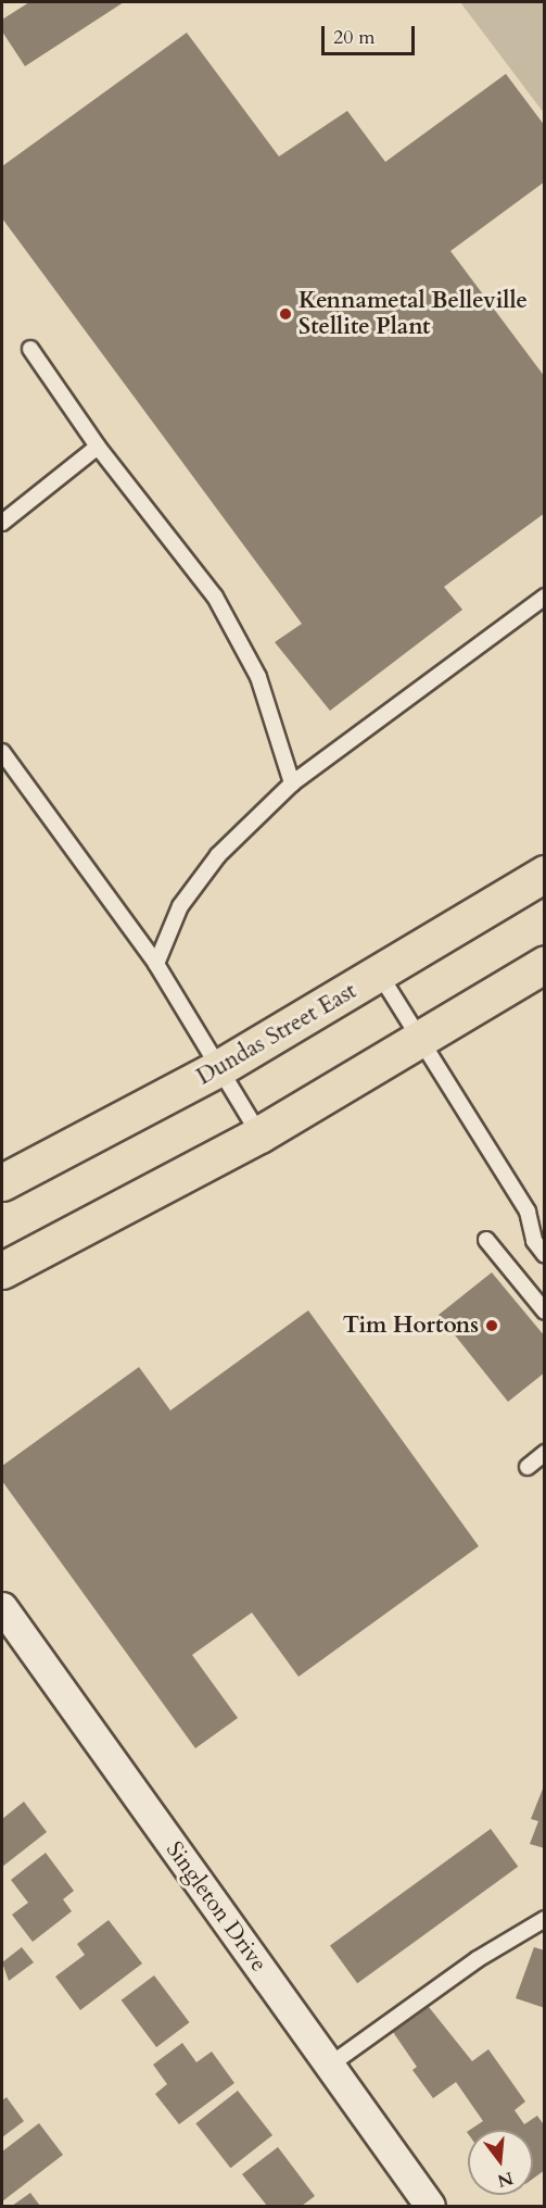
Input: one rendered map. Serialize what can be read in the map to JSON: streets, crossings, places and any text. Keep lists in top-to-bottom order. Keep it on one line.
{"streets":{"main road":["Dundas Street East"],"street":["Singleton Drive"]},"places":["Kennametal Belleville Stellite Plant","Tim Hortons"],"scale_bar":"20 m","north":"bottom"}
